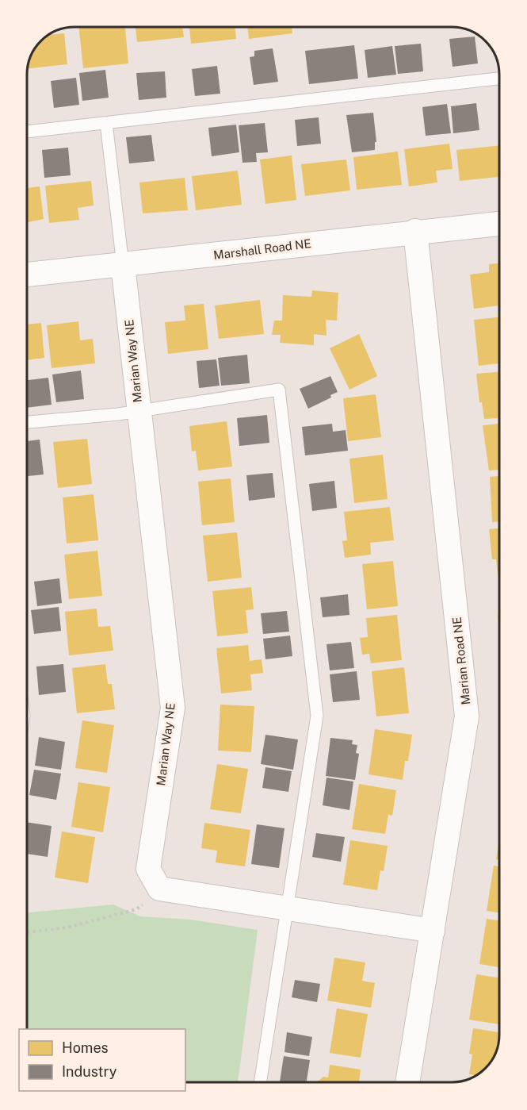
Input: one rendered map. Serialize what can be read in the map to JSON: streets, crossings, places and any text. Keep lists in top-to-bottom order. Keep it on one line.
{"streets":{"street":["Marshall Road NE","Marian Way NE","Marian Road NE"]},"crossings":[["Marshall Road NE","Marian Way NE"],["Marshall Road NE","Marian Road NE"]],"legend":["Homes","Industry"]}
